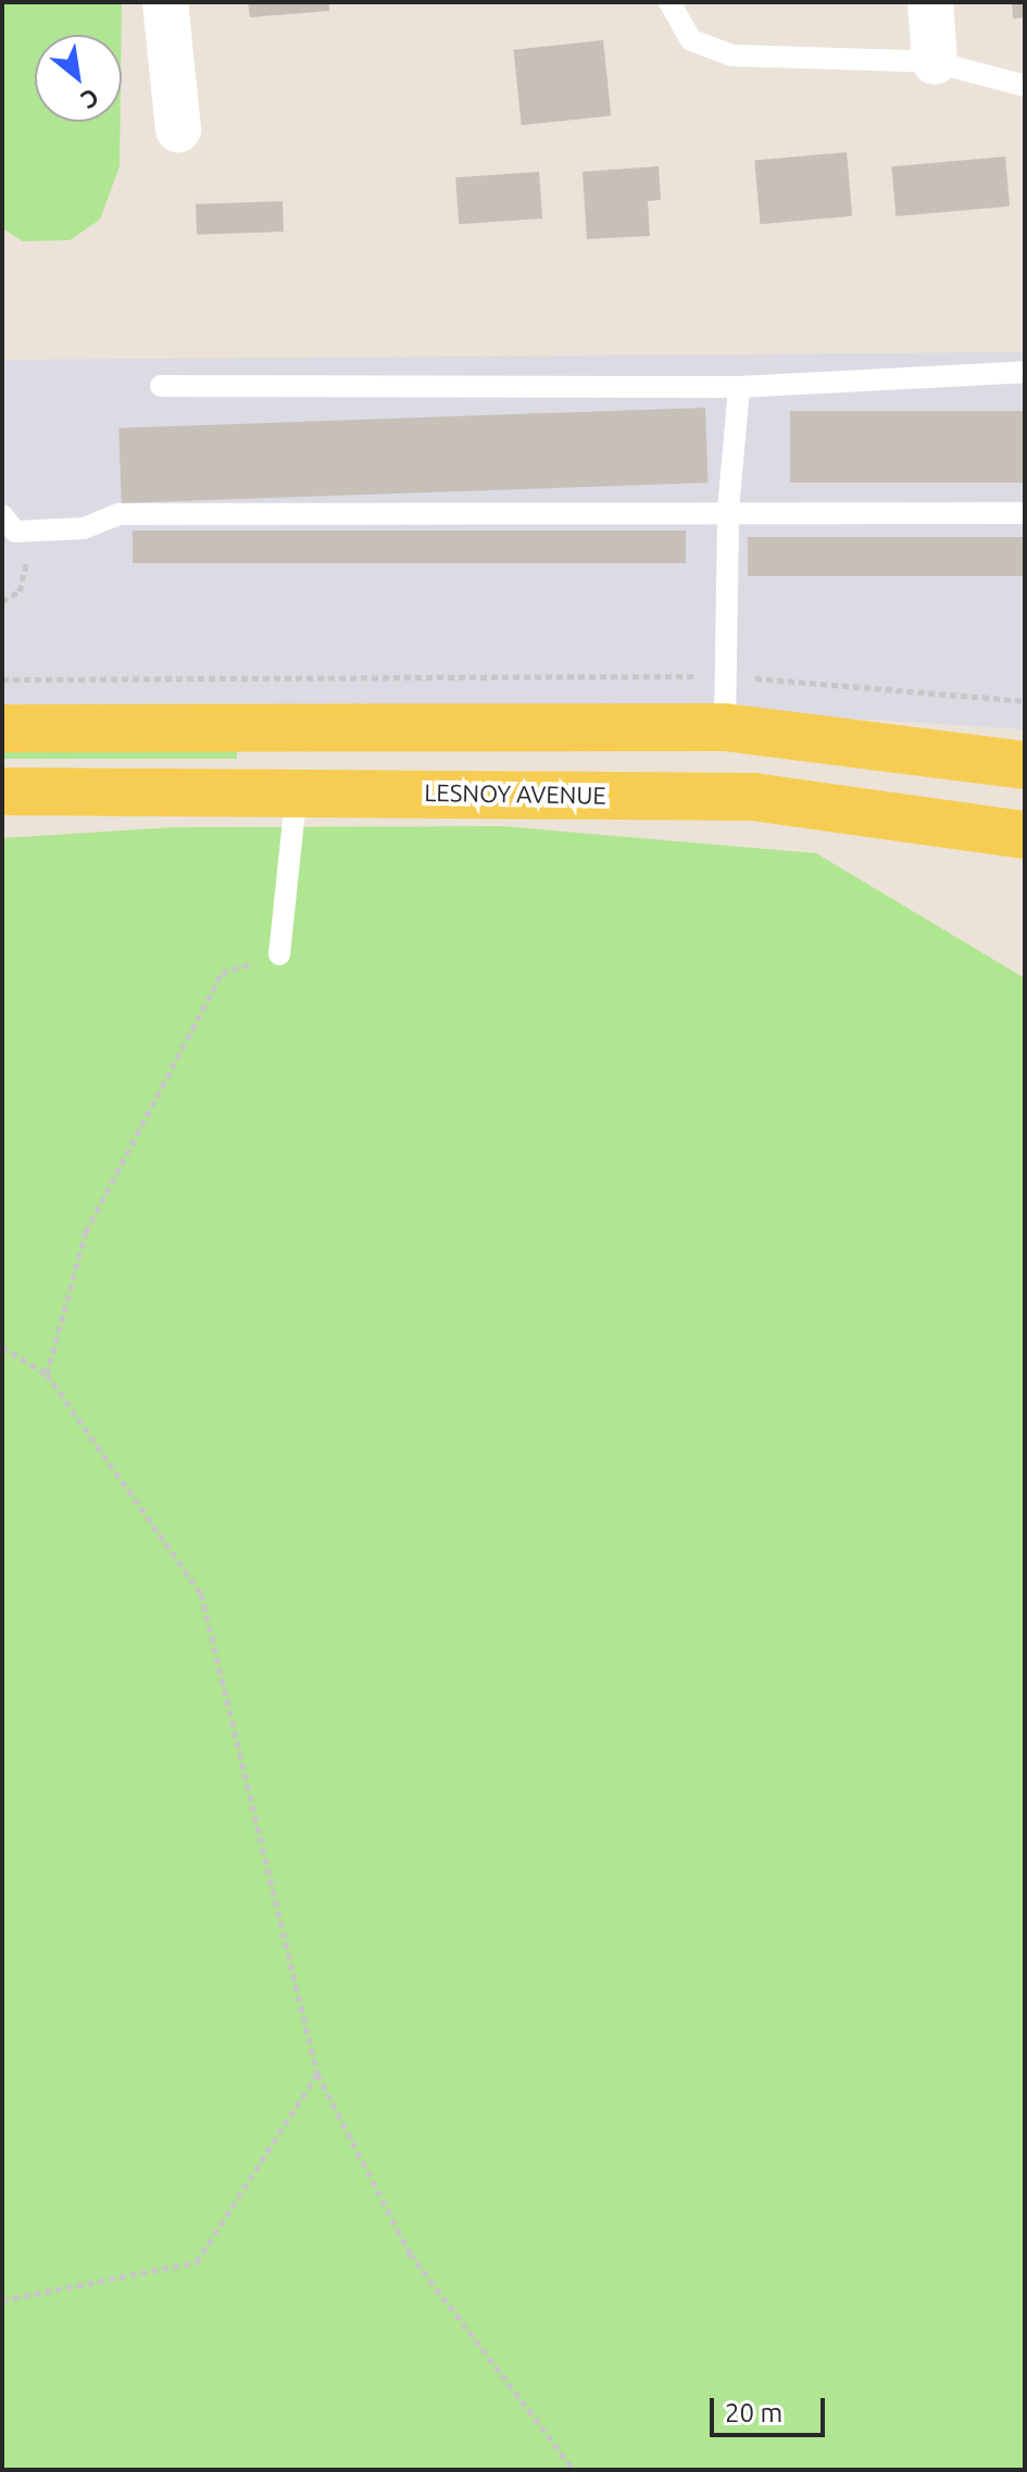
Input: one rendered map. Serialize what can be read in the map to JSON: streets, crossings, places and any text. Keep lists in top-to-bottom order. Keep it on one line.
{"streets":{"main road":["LESNOY AVENUE"]},"scale_bar":"20 m","north":"bottom right"}
